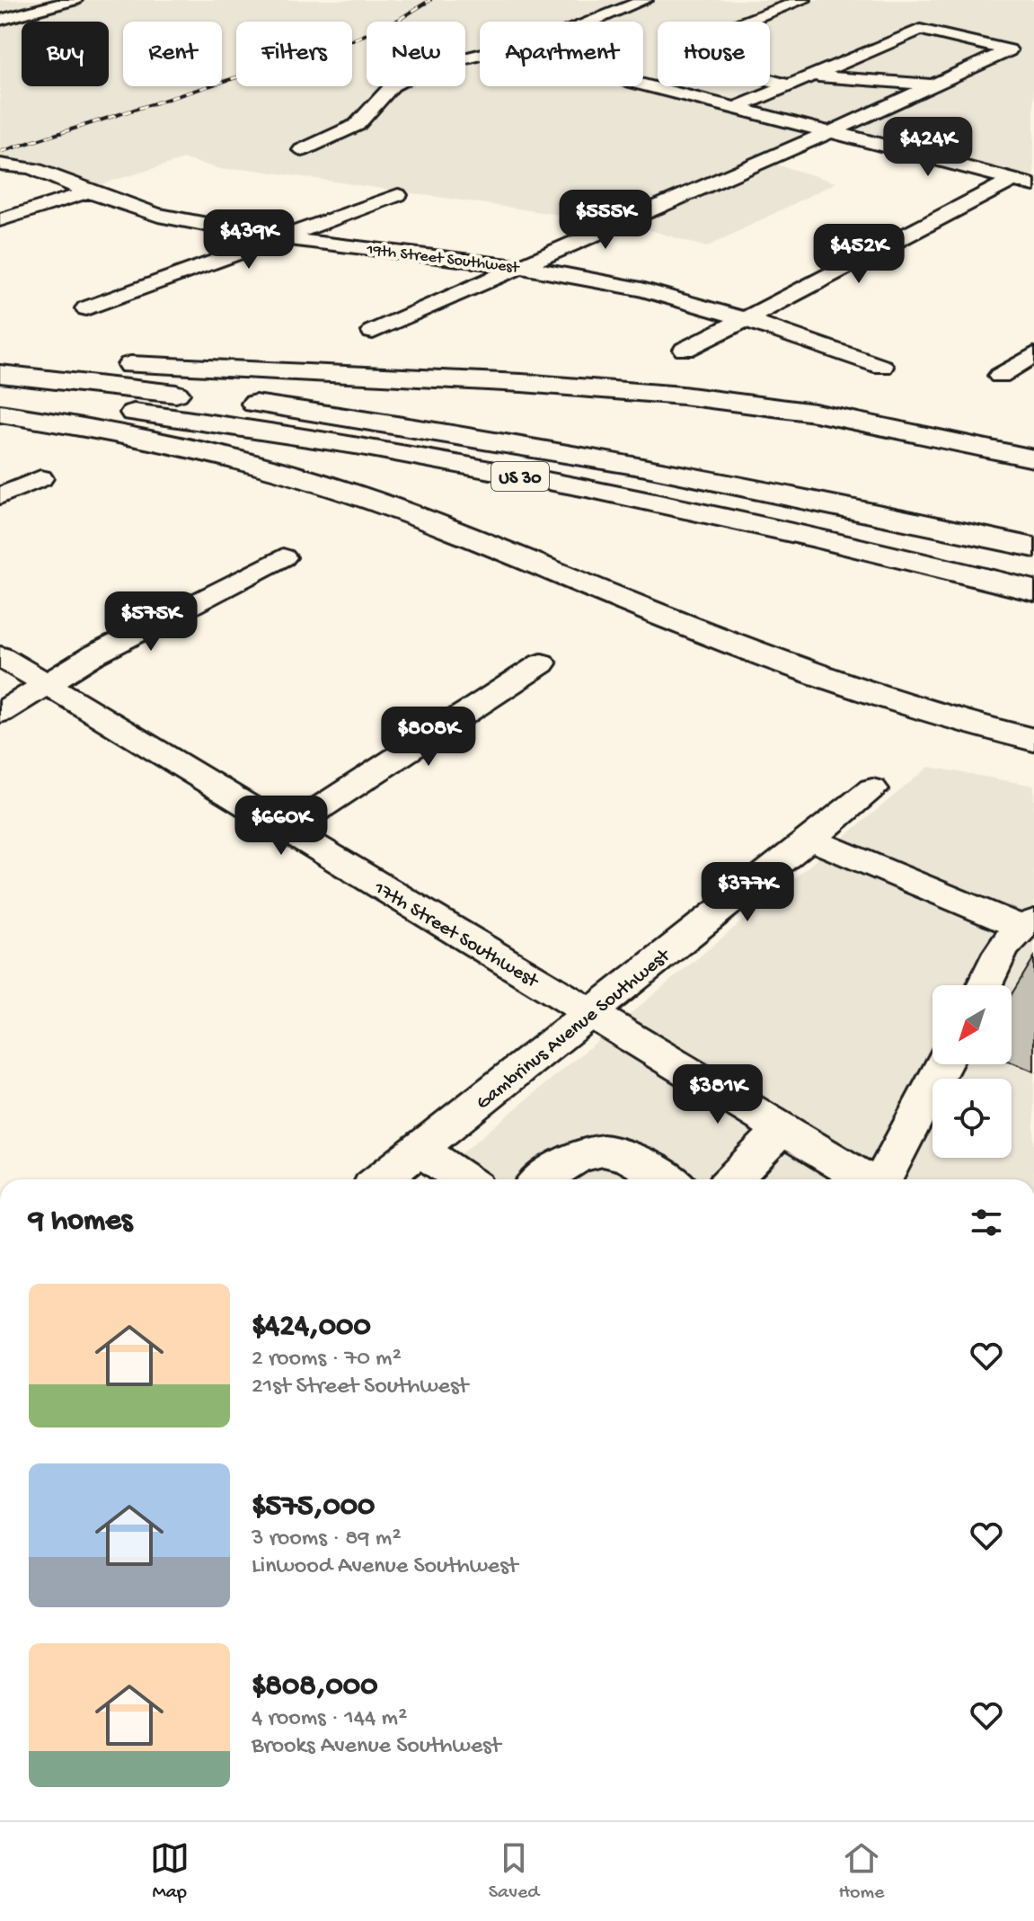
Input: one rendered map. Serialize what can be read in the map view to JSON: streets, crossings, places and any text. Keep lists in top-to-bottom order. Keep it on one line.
{"streets":{"highway":["US 30"],"street":["19th Street Southwest","17th Street Southwest","Gambrinus Avenue Southwest"]},"crossings":[["17th Street Southwest","Gambrinus Avenue Southwest"]],"north":"bottom left","page":{"chip":["Buy","Rent","Filters","New","Apartment","House"],"price":["$424K","$555K","$439K","$452K","$575K","$808K","$660K","$377K","$381K"],"heading":"9 homes","list":[{"name":"$424,000","note":"2 rooms · 70 m² · 21st Street Southwest"},{"name":"$575,000","note":"3 rooms · 89 m² · Linwood Avenue Southwest"},{"name":"$808,000","note":"4 rooms · 144 m² · Brooks Avenue Southwest"}],"tabs":["Map","Saved","Home"]}}
